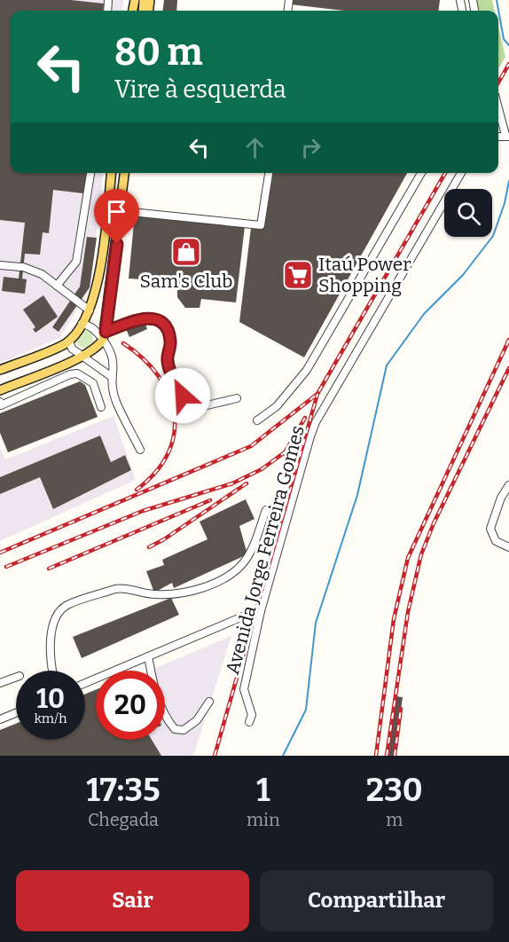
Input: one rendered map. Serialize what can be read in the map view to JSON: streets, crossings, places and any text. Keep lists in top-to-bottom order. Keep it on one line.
{"streets":{"street":["Avenida Jorge Ferreira Gomes"]},"places":{"shop":["Sam's Club"],"supermarket":["Itaú Power Shopping"]},"page":{"turn":["80 m","Vire à esquerda"],"speed":"10 km/h","limit":"20","eta":["17:35","Chegada","1","min","230","m"],"buttons":["Sair","Compartilhar"]}}
